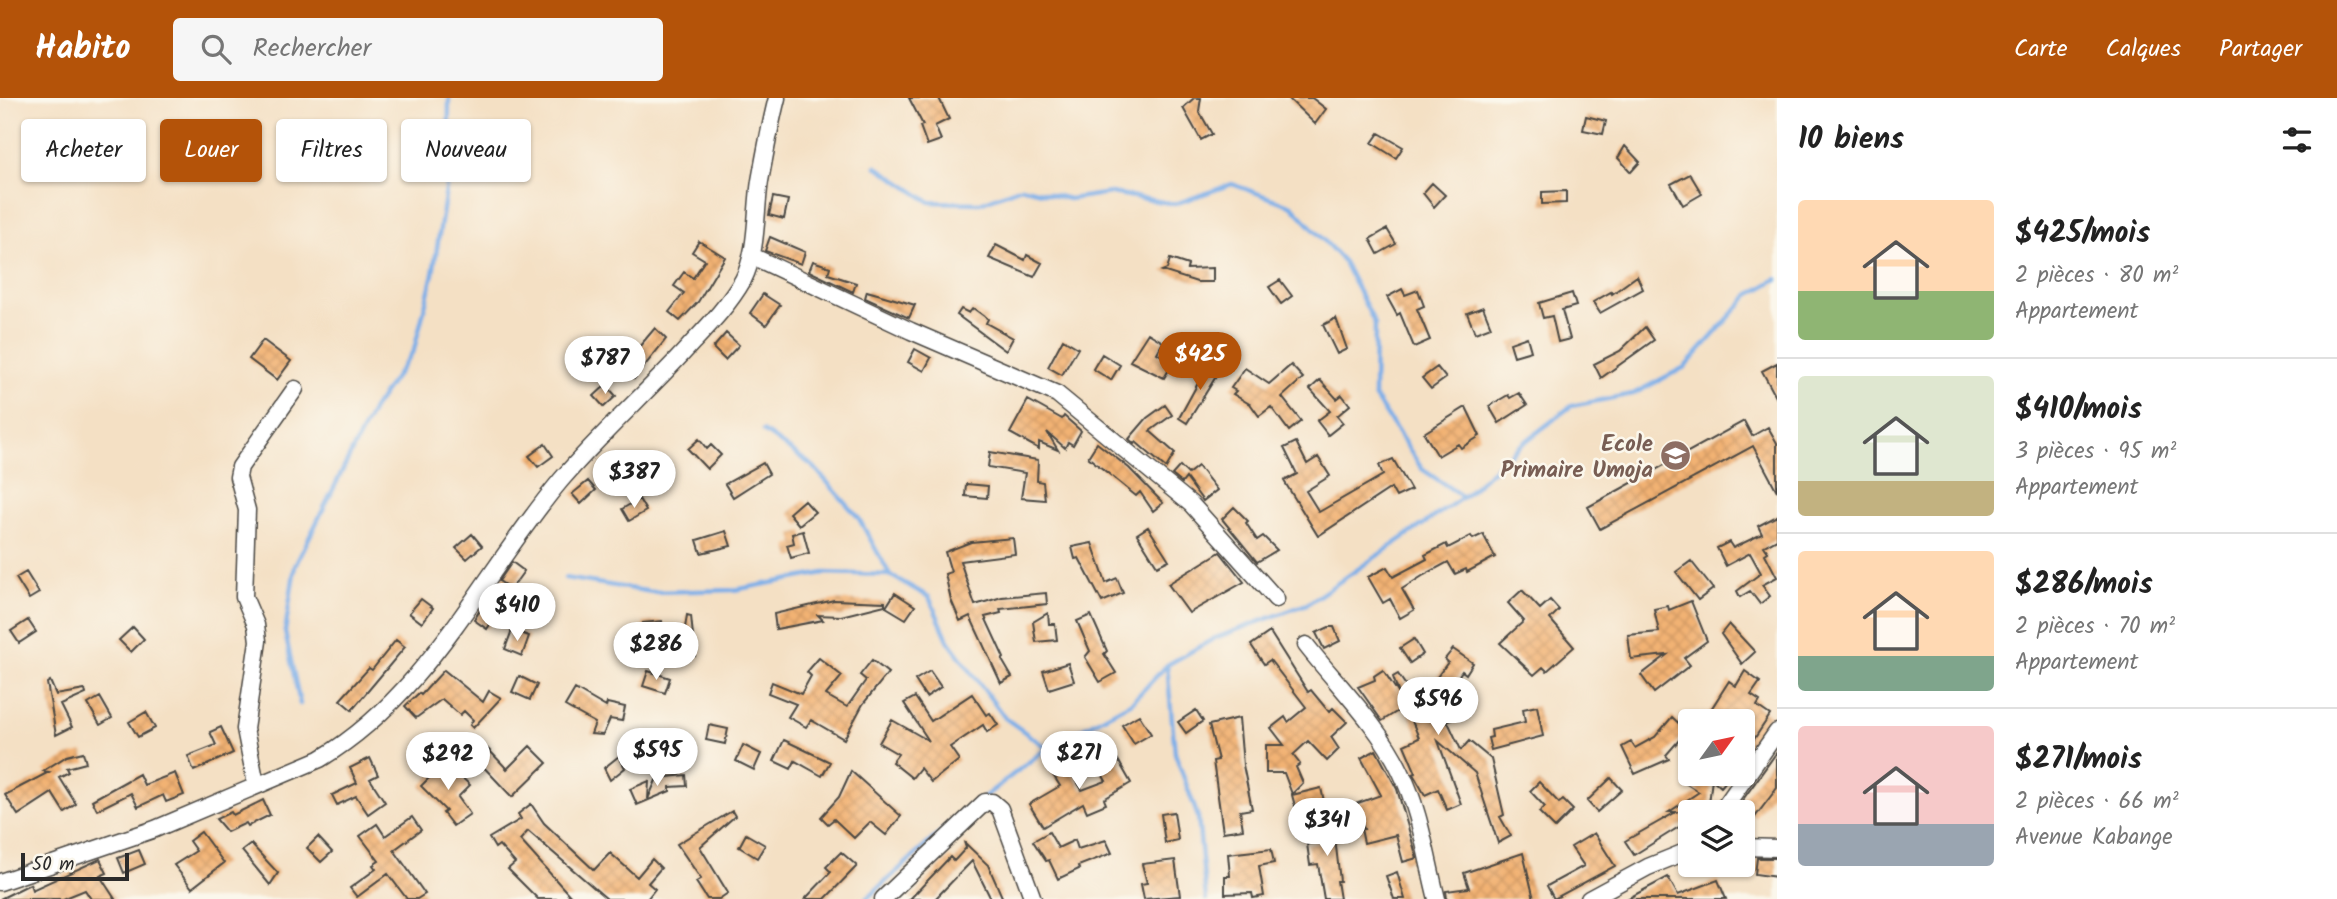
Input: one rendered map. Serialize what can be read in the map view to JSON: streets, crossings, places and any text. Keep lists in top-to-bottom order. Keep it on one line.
{"places":{"school or university":["Ecole Primaire Umoja"]},"scale_bar":"50 m","north":"top right","page":{"header":"Habito","search":"Rechercher","nav":["Carte","Calques","Partager"],"heading":"10 biens","chip":["Acheter","Louer","Filtres","Nouveau"],"list":[{"name":"$425/mois","note":"2 pièces · 80 m² · Appartement"},{"name":"$410/mois","note":"3 pièces · 95 m² · Appartement"},{"name":"$286/mois","note":"2 pièces · 70 m² · Appartement"},{"name":"$271/mois","note":"2 pièces · 66 m² · Avenue Kabange"}],"price":["$425","$787","$387","$410","$286","$596","$595","$271","$292","$341"],"scale":"50 m"}}
